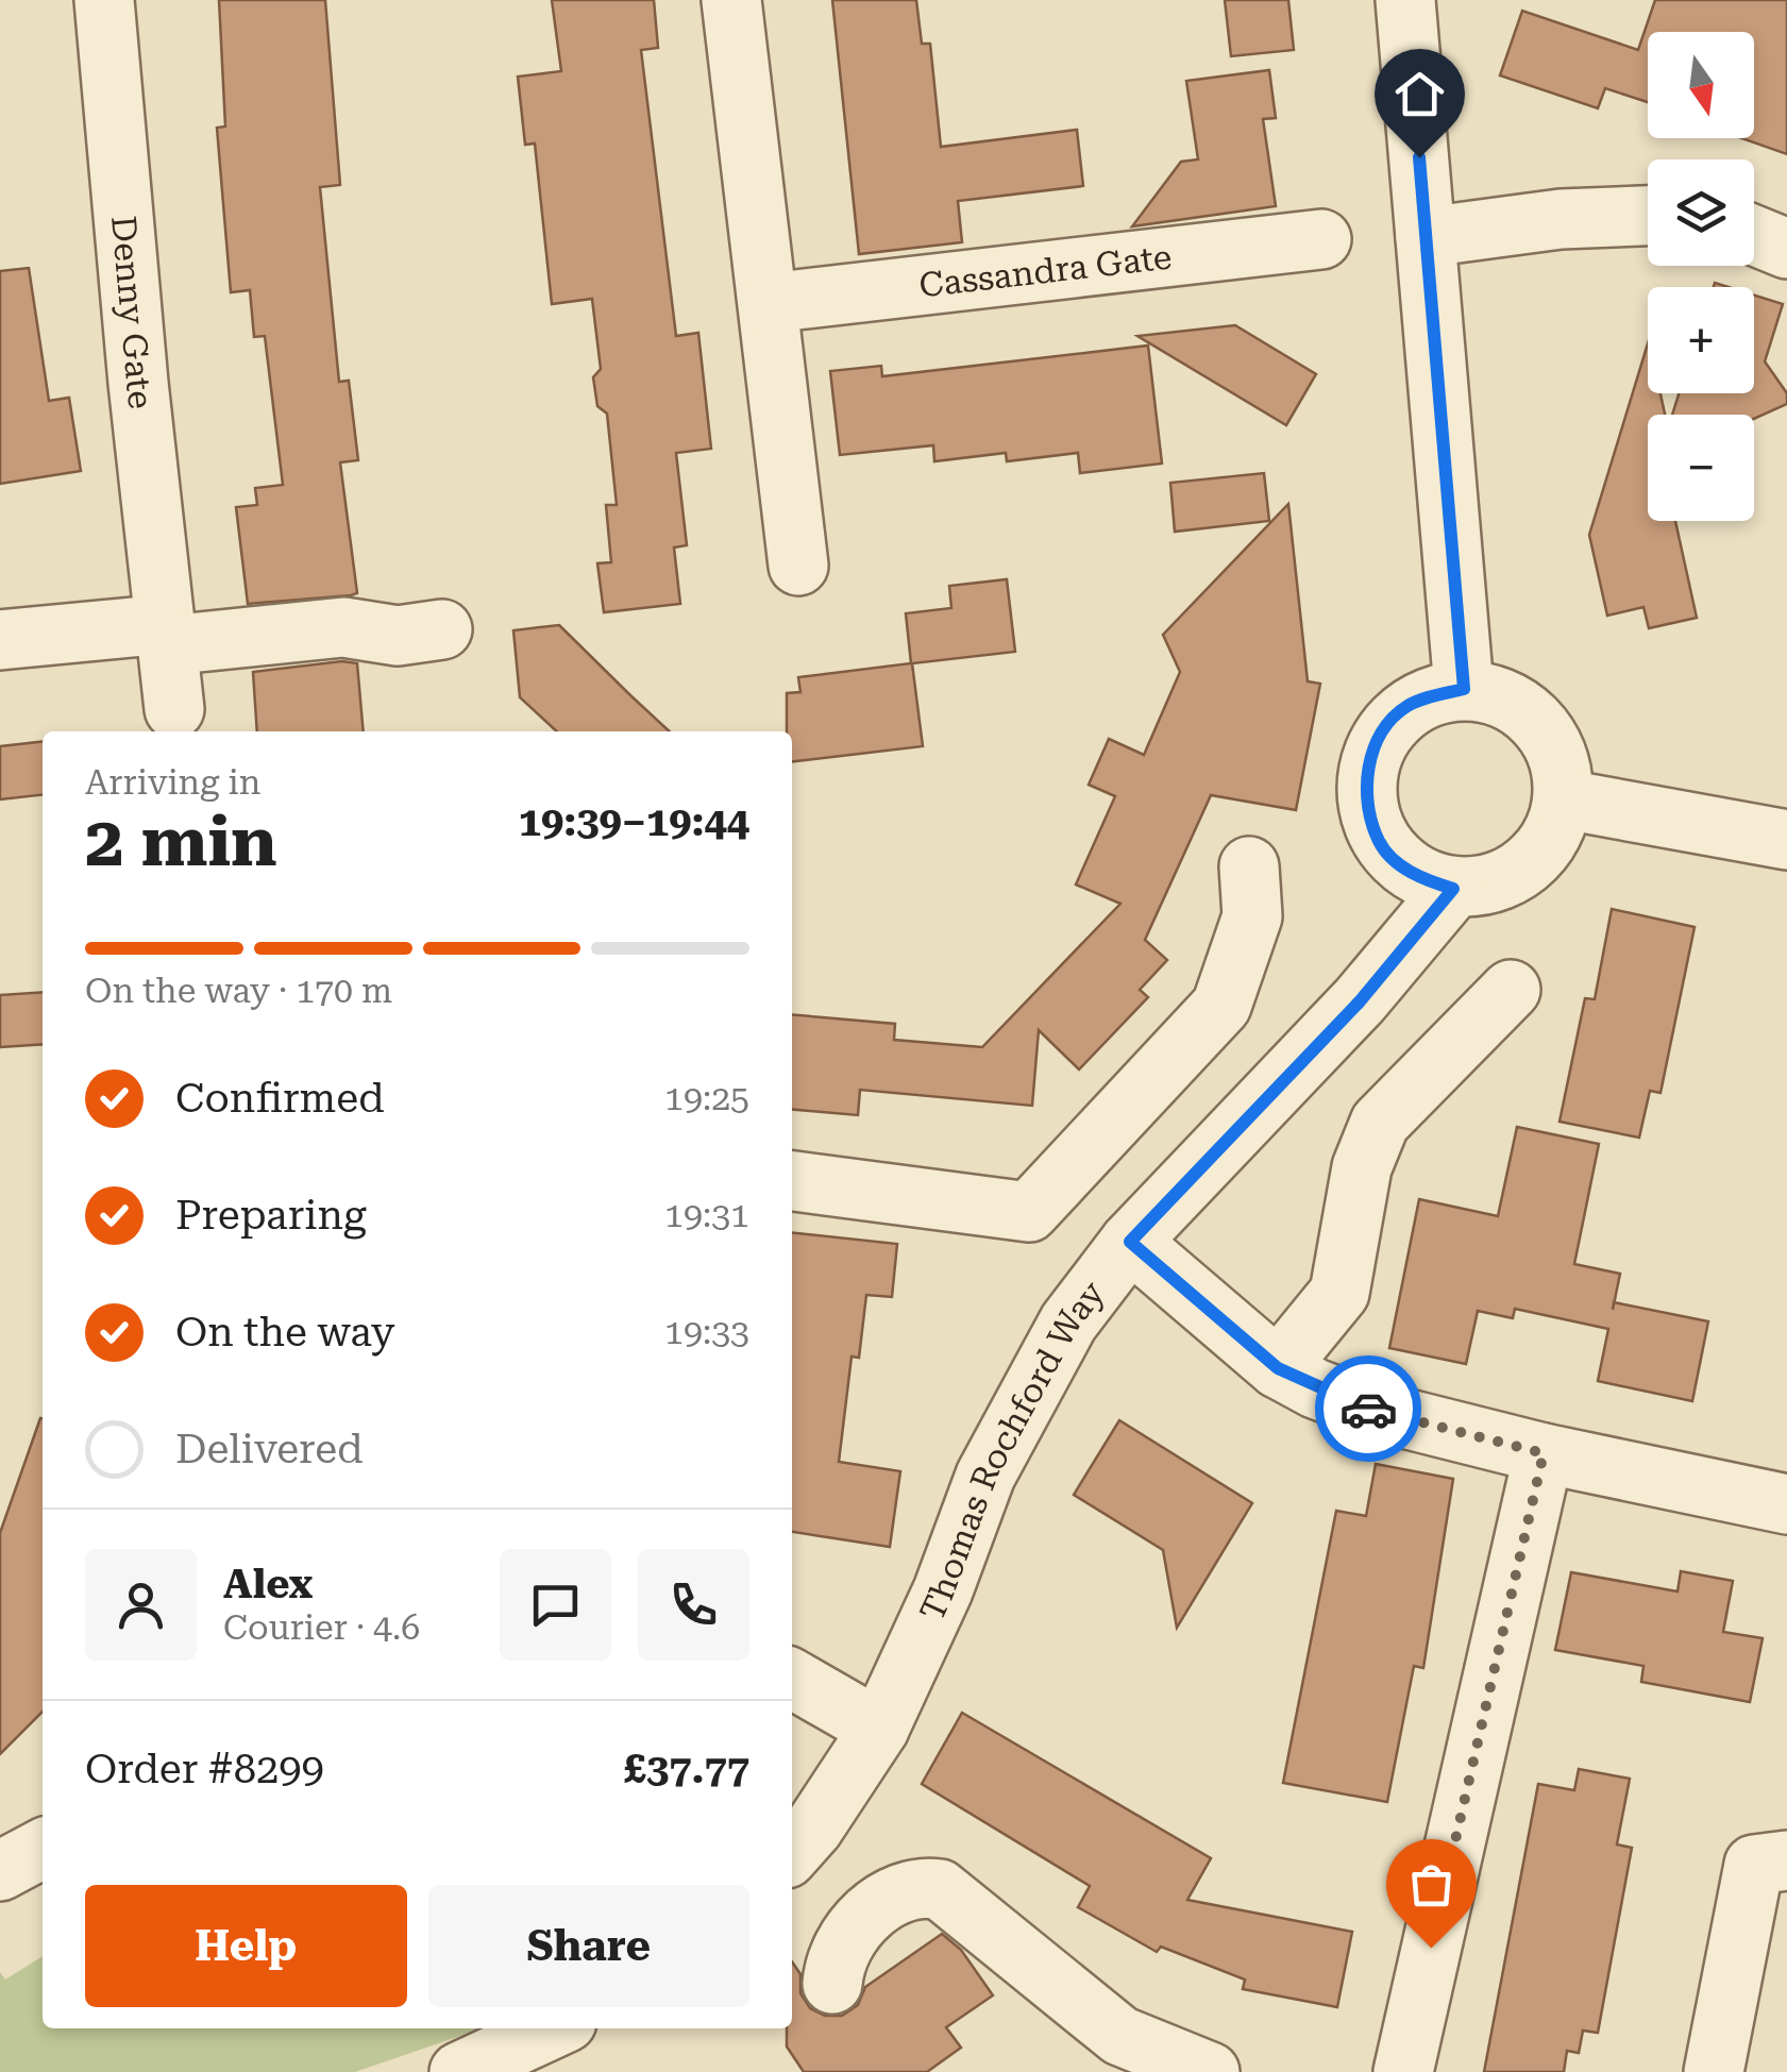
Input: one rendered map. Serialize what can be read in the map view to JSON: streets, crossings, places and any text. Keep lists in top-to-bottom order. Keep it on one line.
{"streets":{"street":["Cassandra Gate","Denny Gate","Thomas Rochford Way"]},"north":"bottom","page":{"map_buttons":["+","−"],"heading":["2 min","Arriving in","19:39–19:44"],"panel":["Alex","Courier · 4.6","Order #8299","£37.77"],"bar":"On the way · 170 m","list":[["Confirmed","19:25"],["Preparing","19:31"],["On the way","19:33"],"Delivered"],"buttons":["Help","Share"]}}
